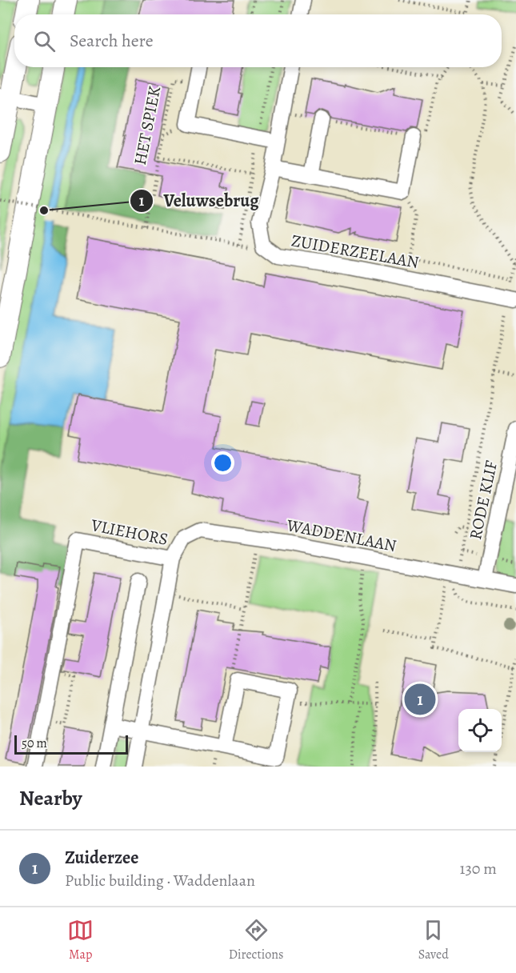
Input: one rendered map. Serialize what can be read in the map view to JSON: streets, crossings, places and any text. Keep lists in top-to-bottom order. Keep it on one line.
{"streets":{"street":["ZUIDERZEELAAN","RODE KLIF","VLIEHORS","WADDENLAAN"],"path":["HET SPIEK"]},"crossings":[["RODE KLIF","WADDENLAAN"],["VLIEHORS","WADDENLAAN"]],"places":["Veluwsebrug"],"scale_bar":"50 m","page":{"search":"Search here","pins":"1","scale":"50 m","heading":"Nearby","list":[{"mark":"1","name":"Zuiderzee","note":"Public building · Waddenlaan","value":"130 m"}],"nav":["Map","Directions","Saved"]}}
